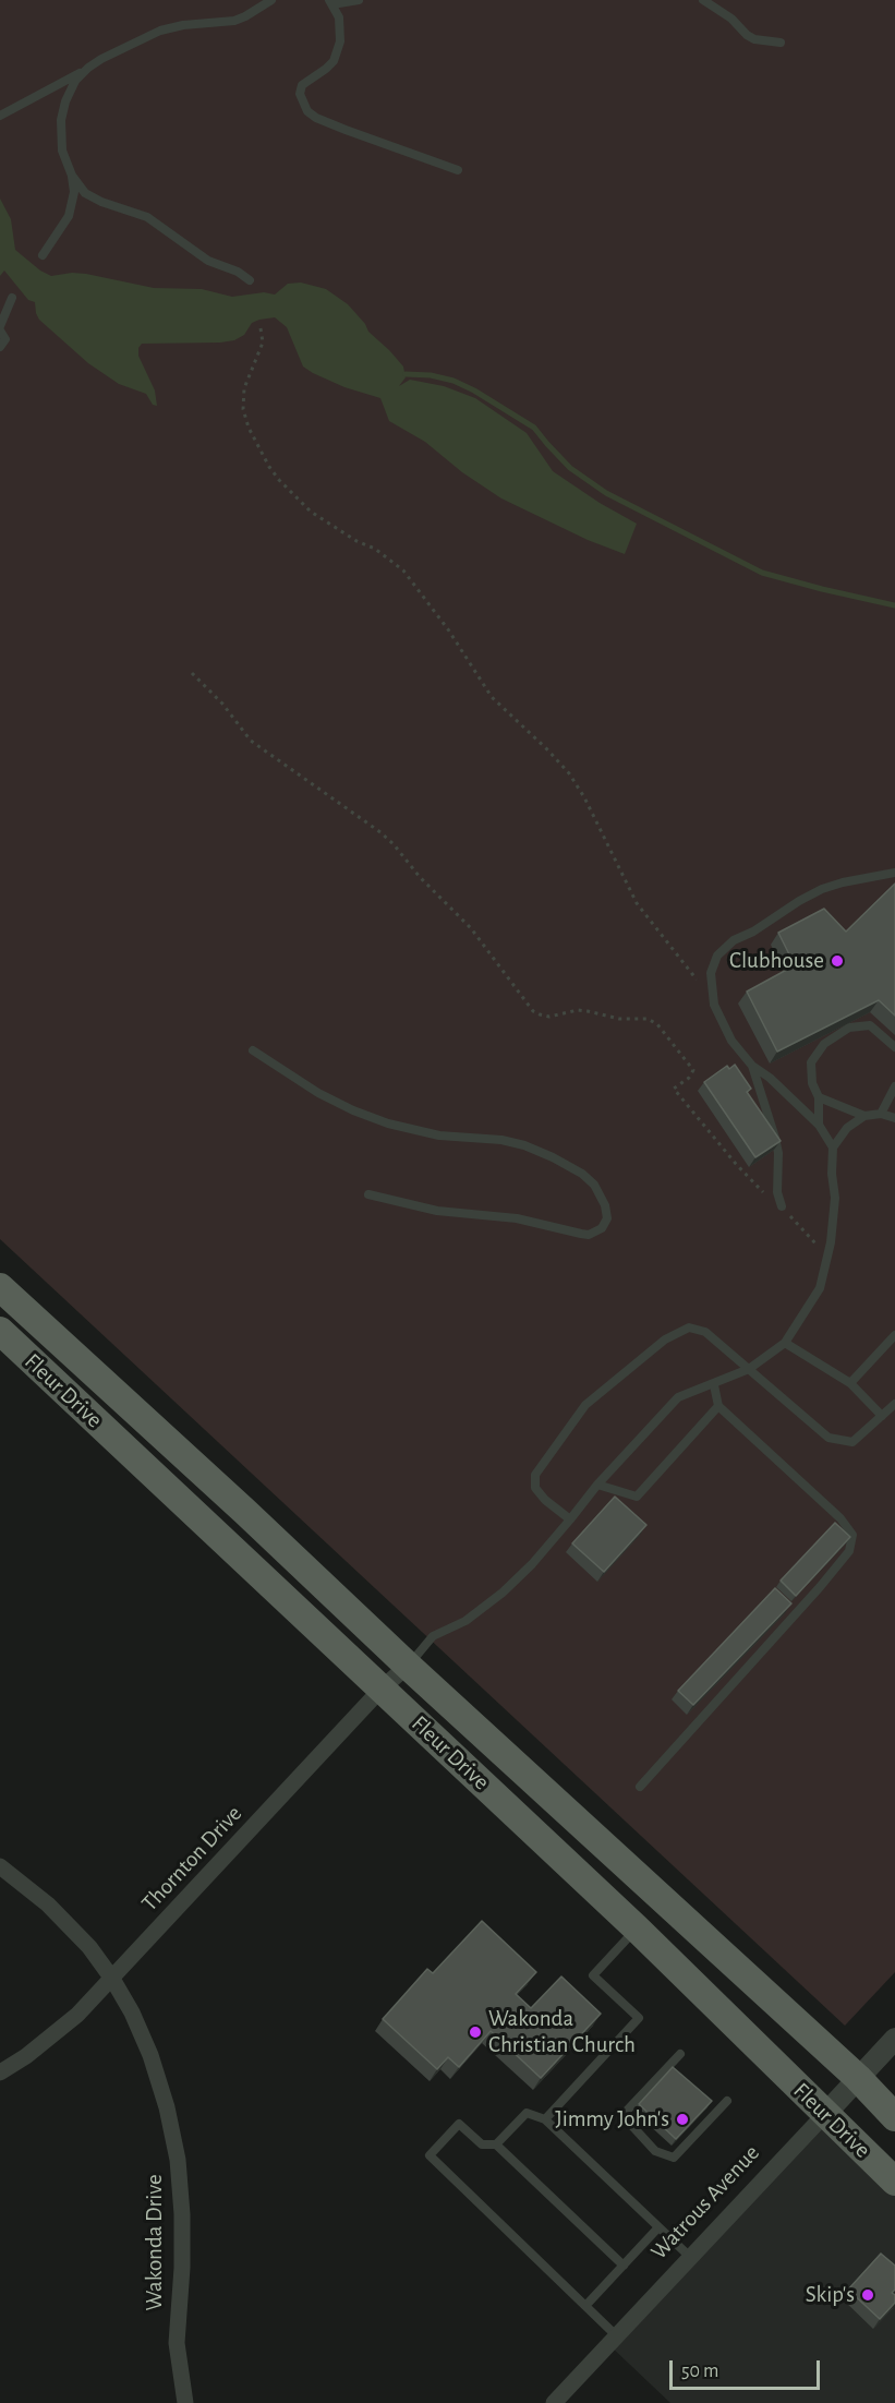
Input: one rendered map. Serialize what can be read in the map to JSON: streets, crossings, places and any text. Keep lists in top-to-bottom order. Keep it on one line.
{"streets":{"main road":["Fleur Drive"],"street":["Thornton Drive","Watrous Avenue","Wakonda Drive"]},"crossings":[["Fleur Drive","Thornton Drive"],["Fleur Drive","Watrous Avenue"],["Thornton Drive","Wakonda Drive"]],"places":["Clubhouse","Wakonda Christian Church","Jimmy John's","Skip's"],"scale_bar":"50 m"}
